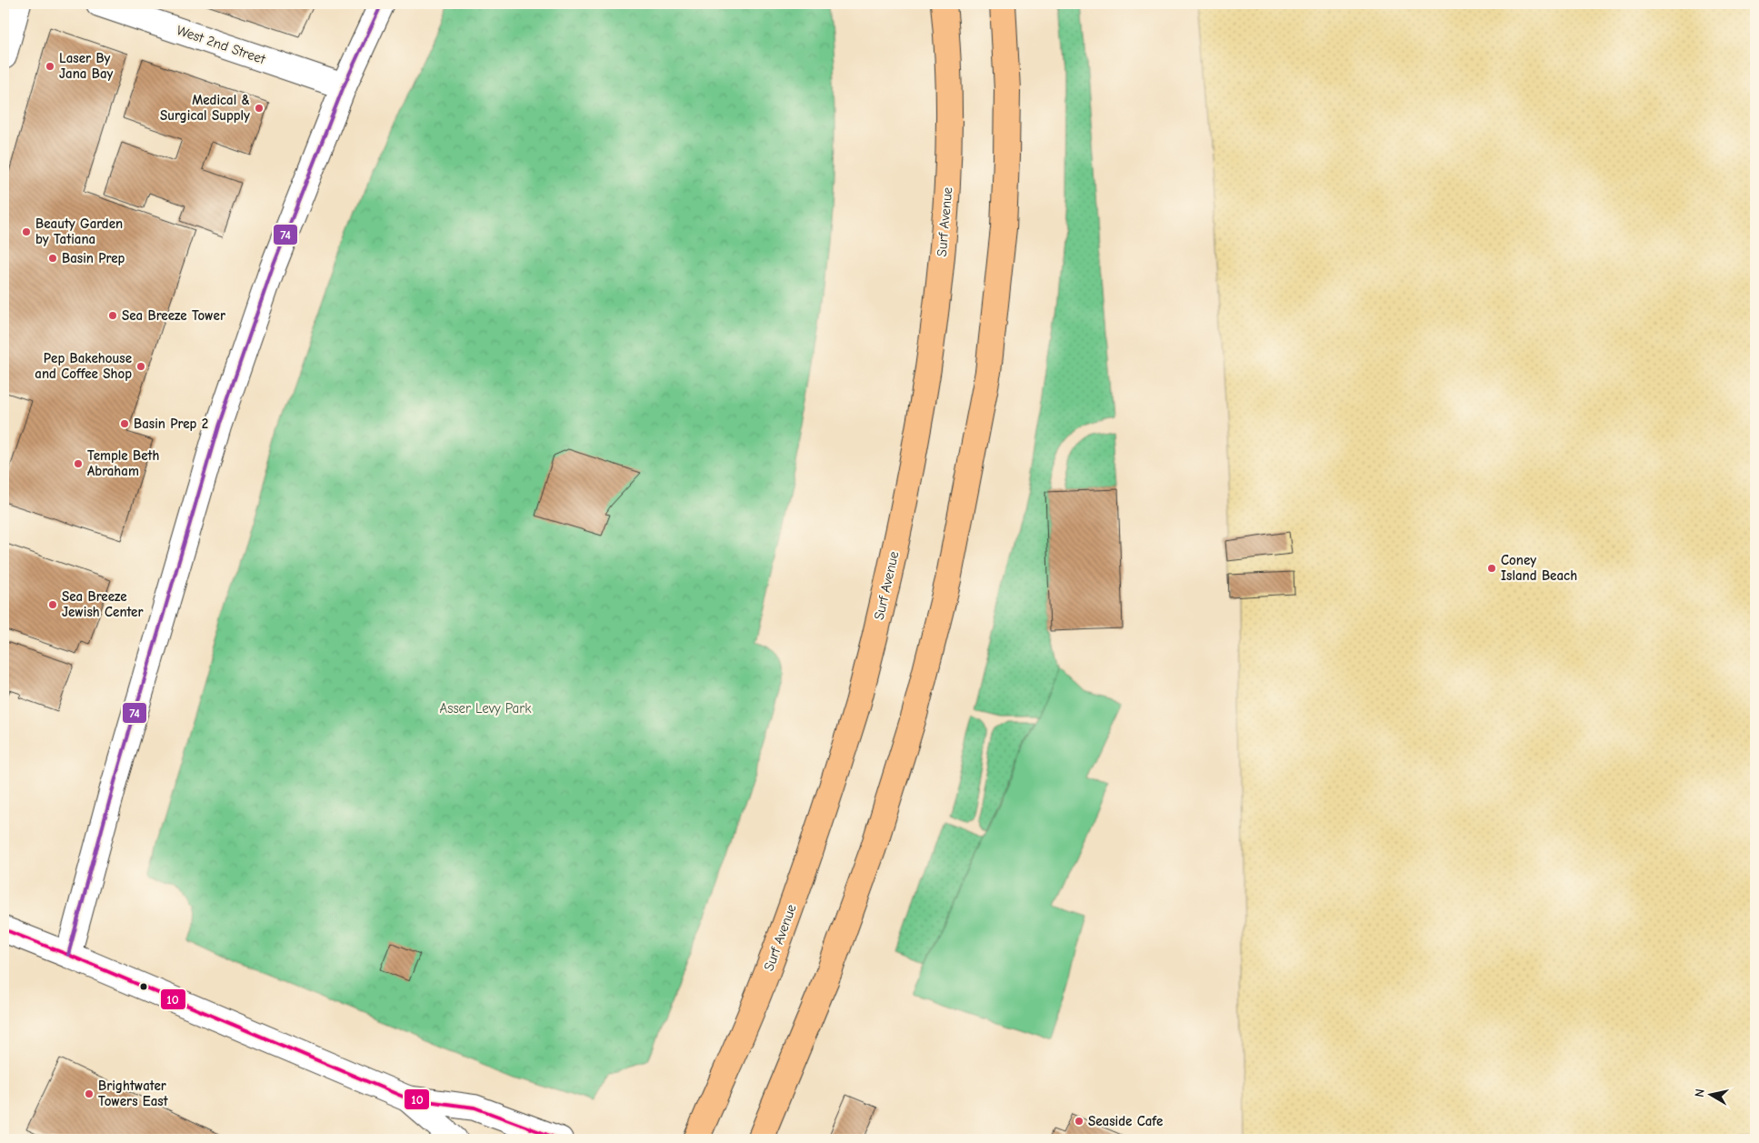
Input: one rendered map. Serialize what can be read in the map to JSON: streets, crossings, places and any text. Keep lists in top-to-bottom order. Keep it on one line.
{"streets":{"main road":["Surf Avenue"],"street":["West 2nd Street"]},"parks":["Asser Levy Park"],"places":["Laser By Jana Bay","Medical & Surgical Supply","Beauty Garden by Tatiana","Basin Prep","Sea Breeze Tower","Pep Bakehouse and Coffee Shop","Basin Prep 2","Temple Beth Abraham","Coney Island Beach","Sea Breeze Jewish Center","Brightwater Towers East","Seaside Cafe"],"lines":["transit line 74","transit line 10"],"north":"left"}
